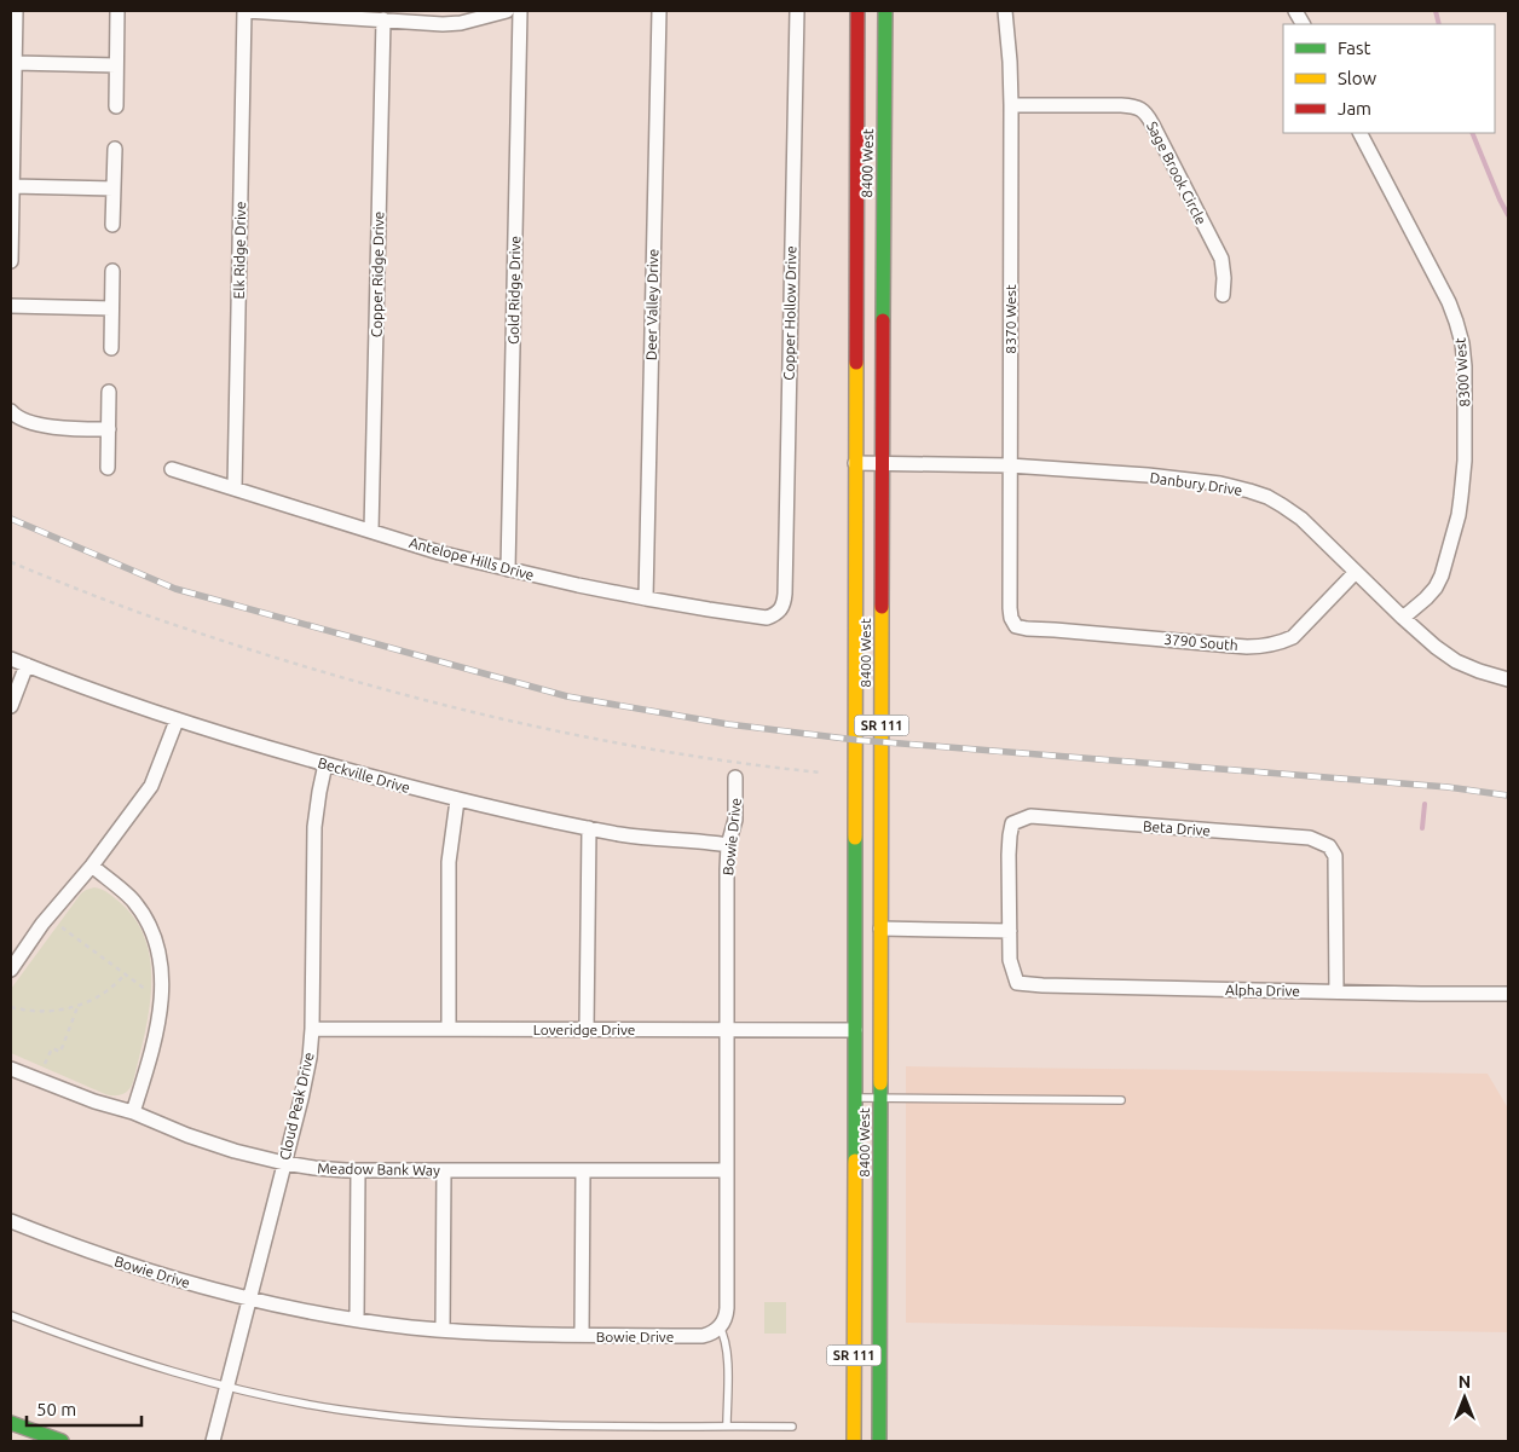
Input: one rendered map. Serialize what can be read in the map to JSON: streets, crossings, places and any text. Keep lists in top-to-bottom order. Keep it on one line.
{"streets":{"main road":["8400 West","SR 111"],"street":["Sage Brook Circle","Elk Ridge Drive","Copper Ridge Drive","Gold Ridge Drive","Deer Valley Drive","Copper Hollow Drive","8370 West","8300 West","Danbury Drive","Antelope Hills Drive","3790 South","Beckville Drive","Beta Drive","Bowie Drive","Alpha Drive","Loveridge Drive","Cloud Peak Drive","Meadow Bank Way"]},"crossings":[["8400 West","Danbury Drive"],["8400 West","Loveridge Drive"],["Sage Brook Circle","8370 West"],["Elk Ridge Drive","Antelope Hills Drive"],["Copper Ridge Drive","Antelope Hills Drive"],["Gold Ridge Drive","Antelope Hills Drive"],["Deer Valley Drive","Antelope Hills Drive"],["Copper Hollow Drive","Antelope Hills Drive"],["8370 West","Danbury Drive"],["8370 West","3790 South"],["8300 West","Danbury Drive"],["Danbury Drive","3790 South"],["Beckville Drive","Bowie Drive"],["Beckville Drive","Cloud Peak Drive"],["Beta Drive","Alpha Drive"],["Bowie Drive","Loveridge Drive"],["Bowie Drive","Cloud Peak Drive"],["Bowie Drive","Meadow Bank Way"],["Loveridge Drive","Cloud Peak Drive"],["Cloud Peak Drive","Meadow Bank Way"]],"legend":["Fast","Slow","Jam"],"scale_bar":"50 m","north":"top"}
